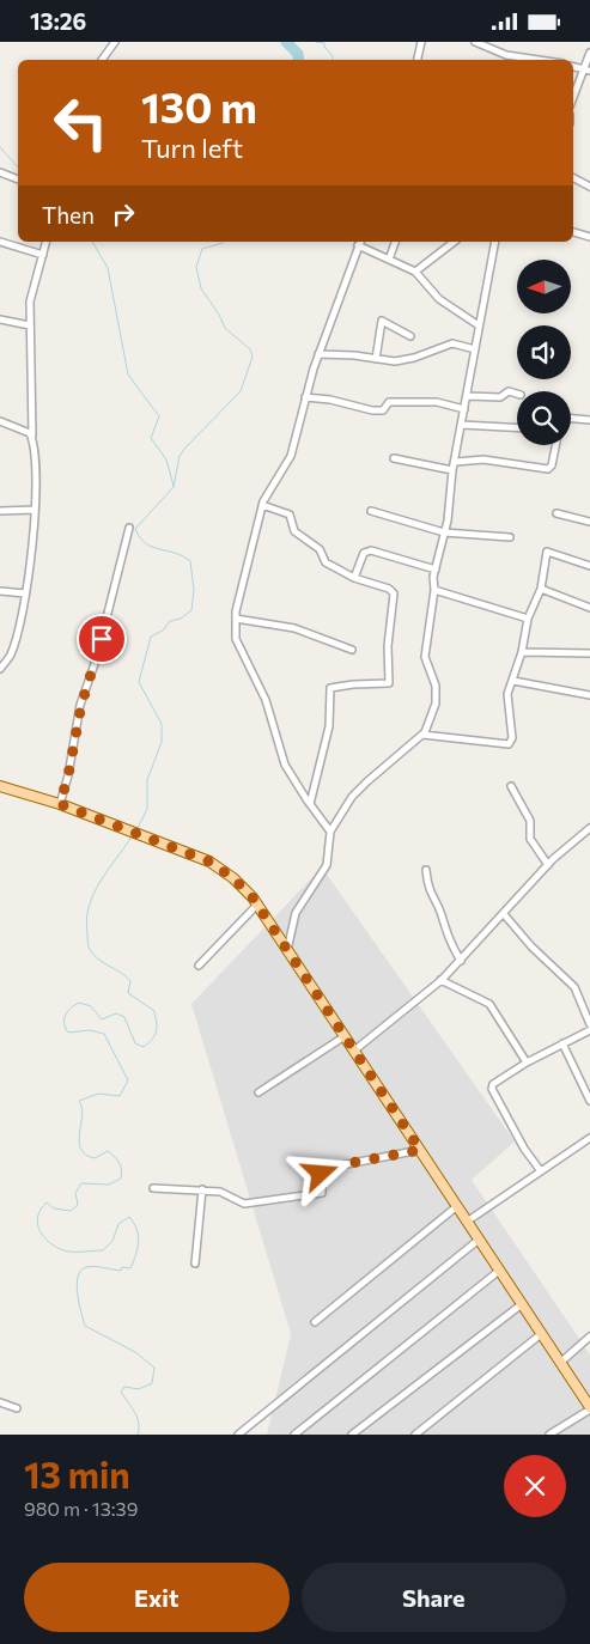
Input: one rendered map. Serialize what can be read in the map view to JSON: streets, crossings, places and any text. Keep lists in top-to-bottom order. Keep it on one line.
{"north":"left","page":{"status":"13:26","turn":["130 m","Turn left"],"then":"Then","heading":["13 min","980 m · 13:39"],"buttons":["Exit","Share"]}}
